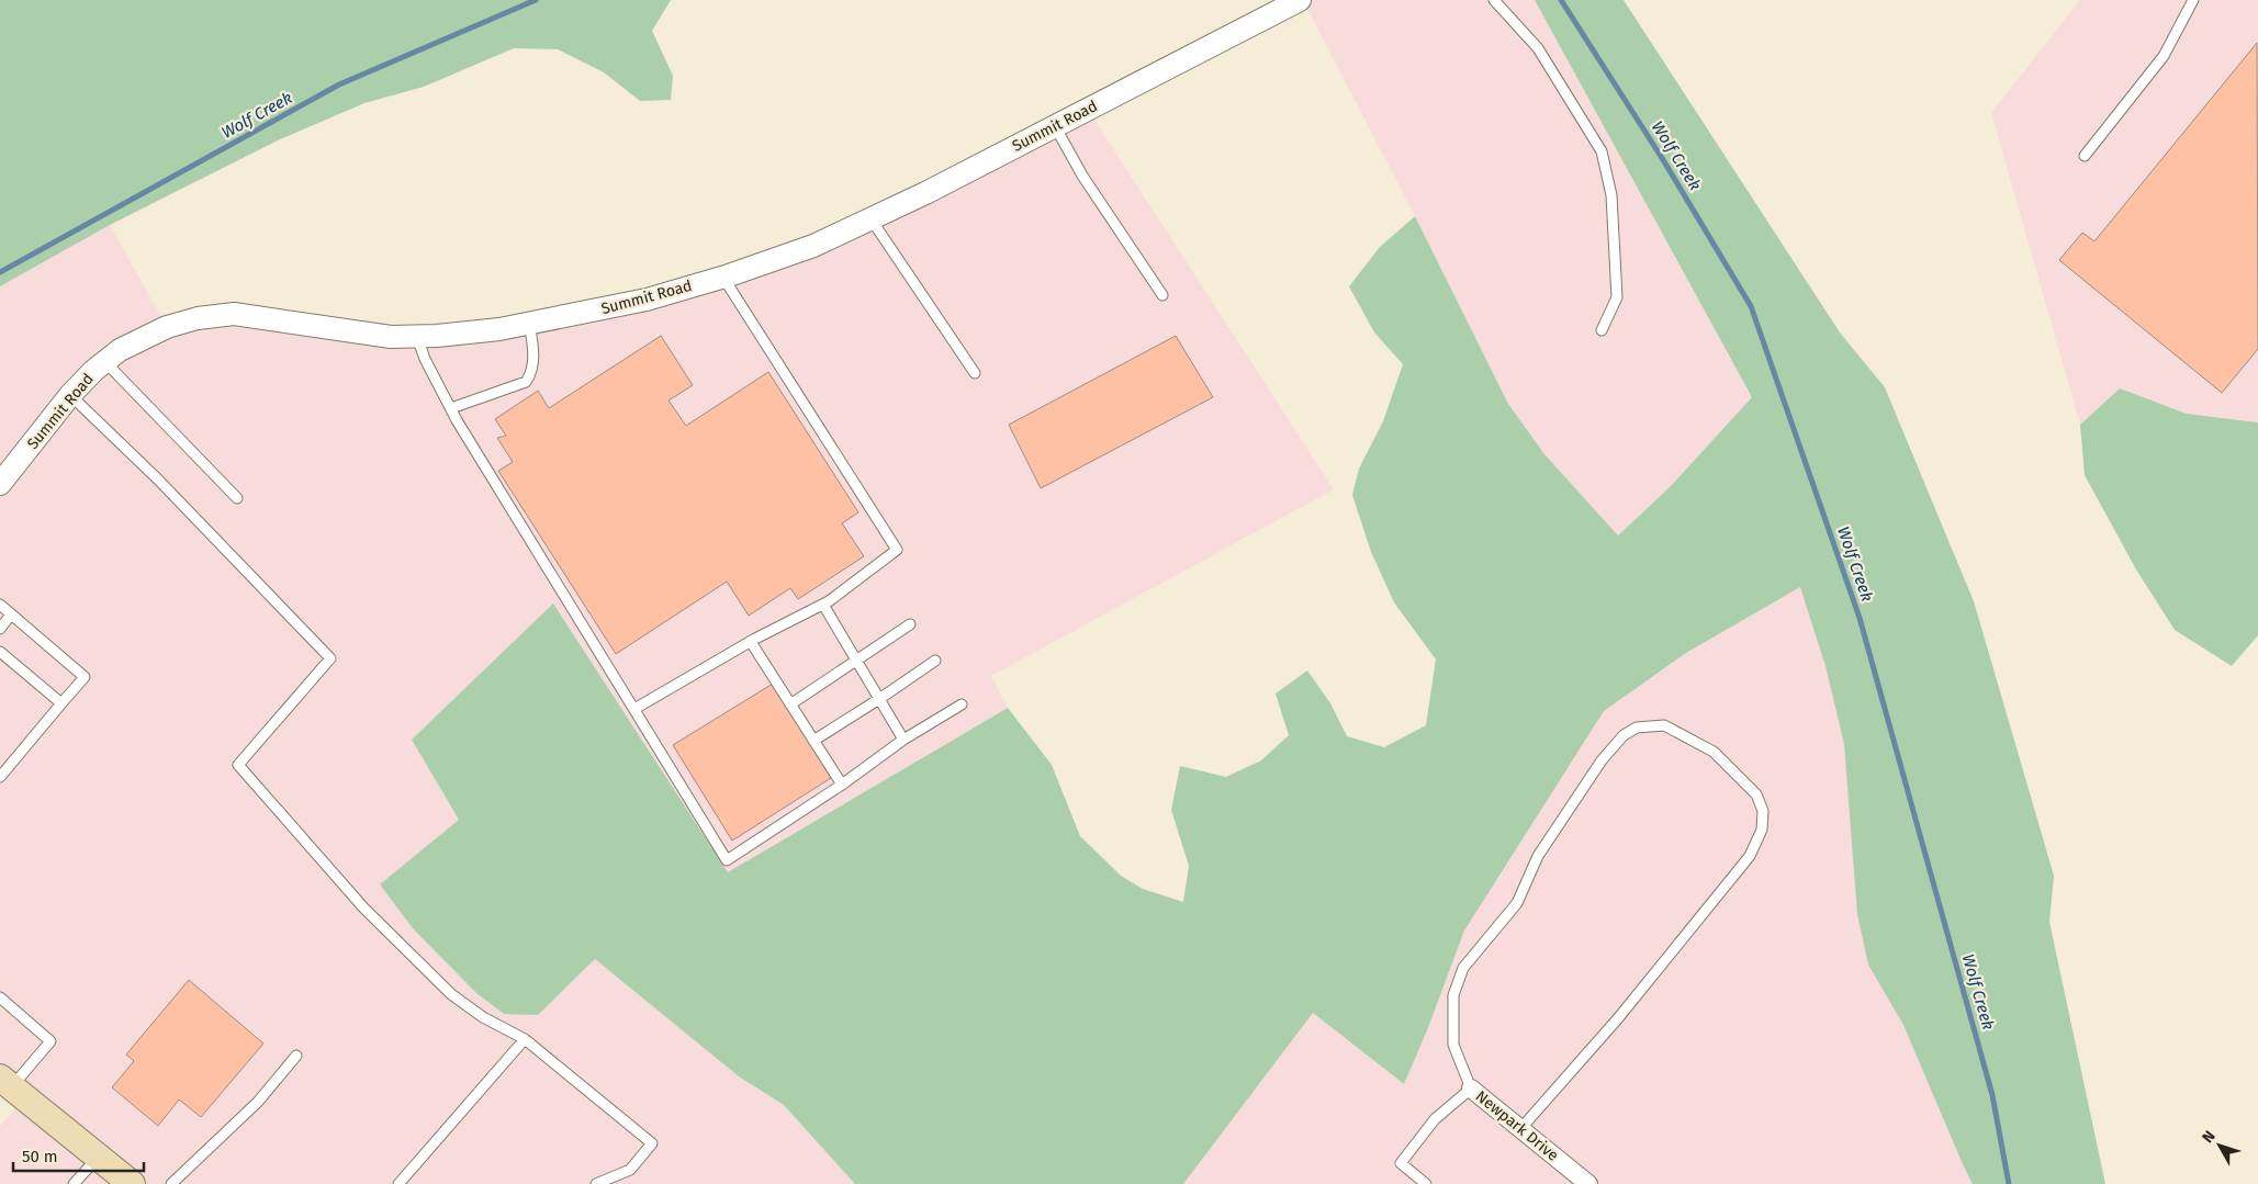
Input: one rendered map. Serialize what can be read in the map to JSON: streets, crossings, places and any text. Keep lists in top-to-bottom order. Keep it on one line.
{"streets":{"street":["Summit Road","Newpark Drive"]},"water":["Wolf Creek"],"scale_bar":"50 m","north":"top left"}
